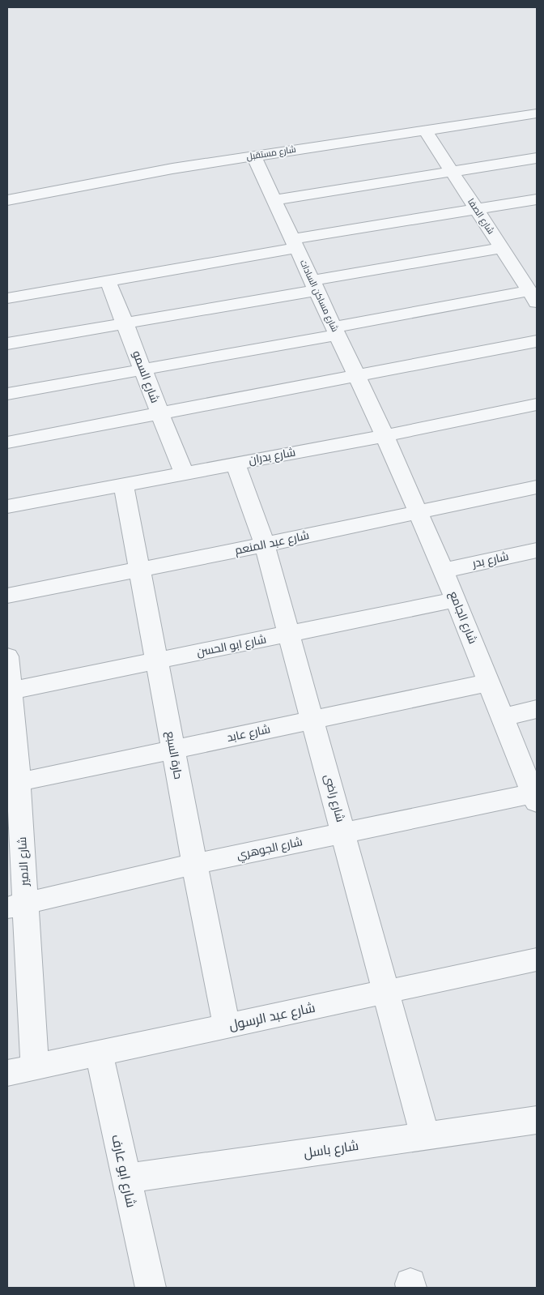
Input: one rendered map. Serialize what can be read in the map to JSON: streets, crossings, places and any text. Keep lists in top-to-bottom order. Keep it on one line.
{"streets":{"street":["شارع مستقبل","شارع الصفا","شارع مساكن السادات","شارع السمو","شارع بدران","شارع عبد المنعم","شارع بدر","شارع الجامع","شارع ابو الحسن","شارع عابد","حارة السبع","شارع راضى","شارع الجوهري","شارع الامير","شارع عبد الرسول","شارع باسل","شارع ابو عارف"]},"crossings":[["شارع مستقبل","شارع الصفا"],["شارع مستقبل","شارع مساكن السادات"],["شارع مساكن السادات","شارع بدران"],["شارع مساكن السادات","شارع الجامع"],["شارع السمو","شارع بدران"],["شارع بدران","شارع الجامع"],["شارع بدران","حارة السبع"],["شارع بدران","شارع راضى"],["شارع عبد المنعم","شارع الجامع"],["شارع عبد المنعم","حارة السبع"],["شارع عبد المنعم","شارع راضى"],["شارع بدر","شارع الجامع"],["شارع الجامع","شارع ابو الحسن"],["شارع الجامع","شارع عابد"],["شارع الجامع","شارع الجوهري"],["شارع ابو الحسن","حارة السبع"],["شارع ابو الحسن","شارع راضى"],["شارع ابو الحسن","شارع الامير"],["شارع عابد","حارة السبع"],["شارع عابد","شارع راضى"],["شارع عابد","شارع الامير"],["حارة السبع","شارع الجوهري"],["حارة السبع","شارع عبد الرسول"],["شارع راضى","شارع الجوهري"],["شارع راضى","شارع عبد الرسول"],["شارع راضى","شارع باسل"],["شارع الجوهري","شارع الامير"],["شارع الامير","شارع عبد الرسول"],["شارع عبد الرسول","شارع ابو عارف"],["شارع باسل","شارع ابو عارف"]]}
